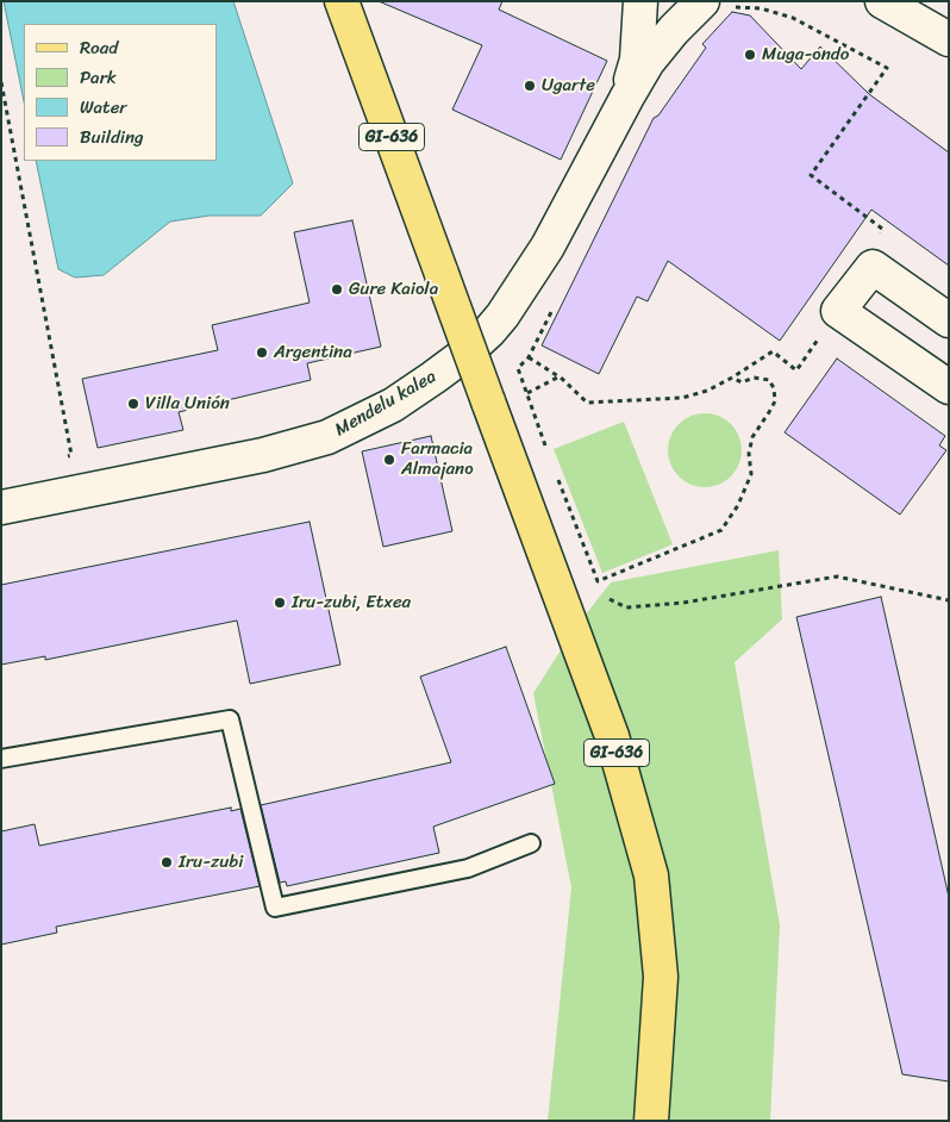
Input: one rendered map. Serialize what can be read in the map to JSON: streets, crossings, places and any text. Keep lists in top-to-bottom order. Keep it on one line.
{"streets":{"main road":["GI-636","Mendelu kalea"]},"places":["Muga-ondo","Ugarte","Gure Kaiola","Argentina","Villa Unión","Farmacia Almajano","Iru-zubi, Etxea","Iru-zubi"],"legend":["Road","Park","Water","Building"]}
